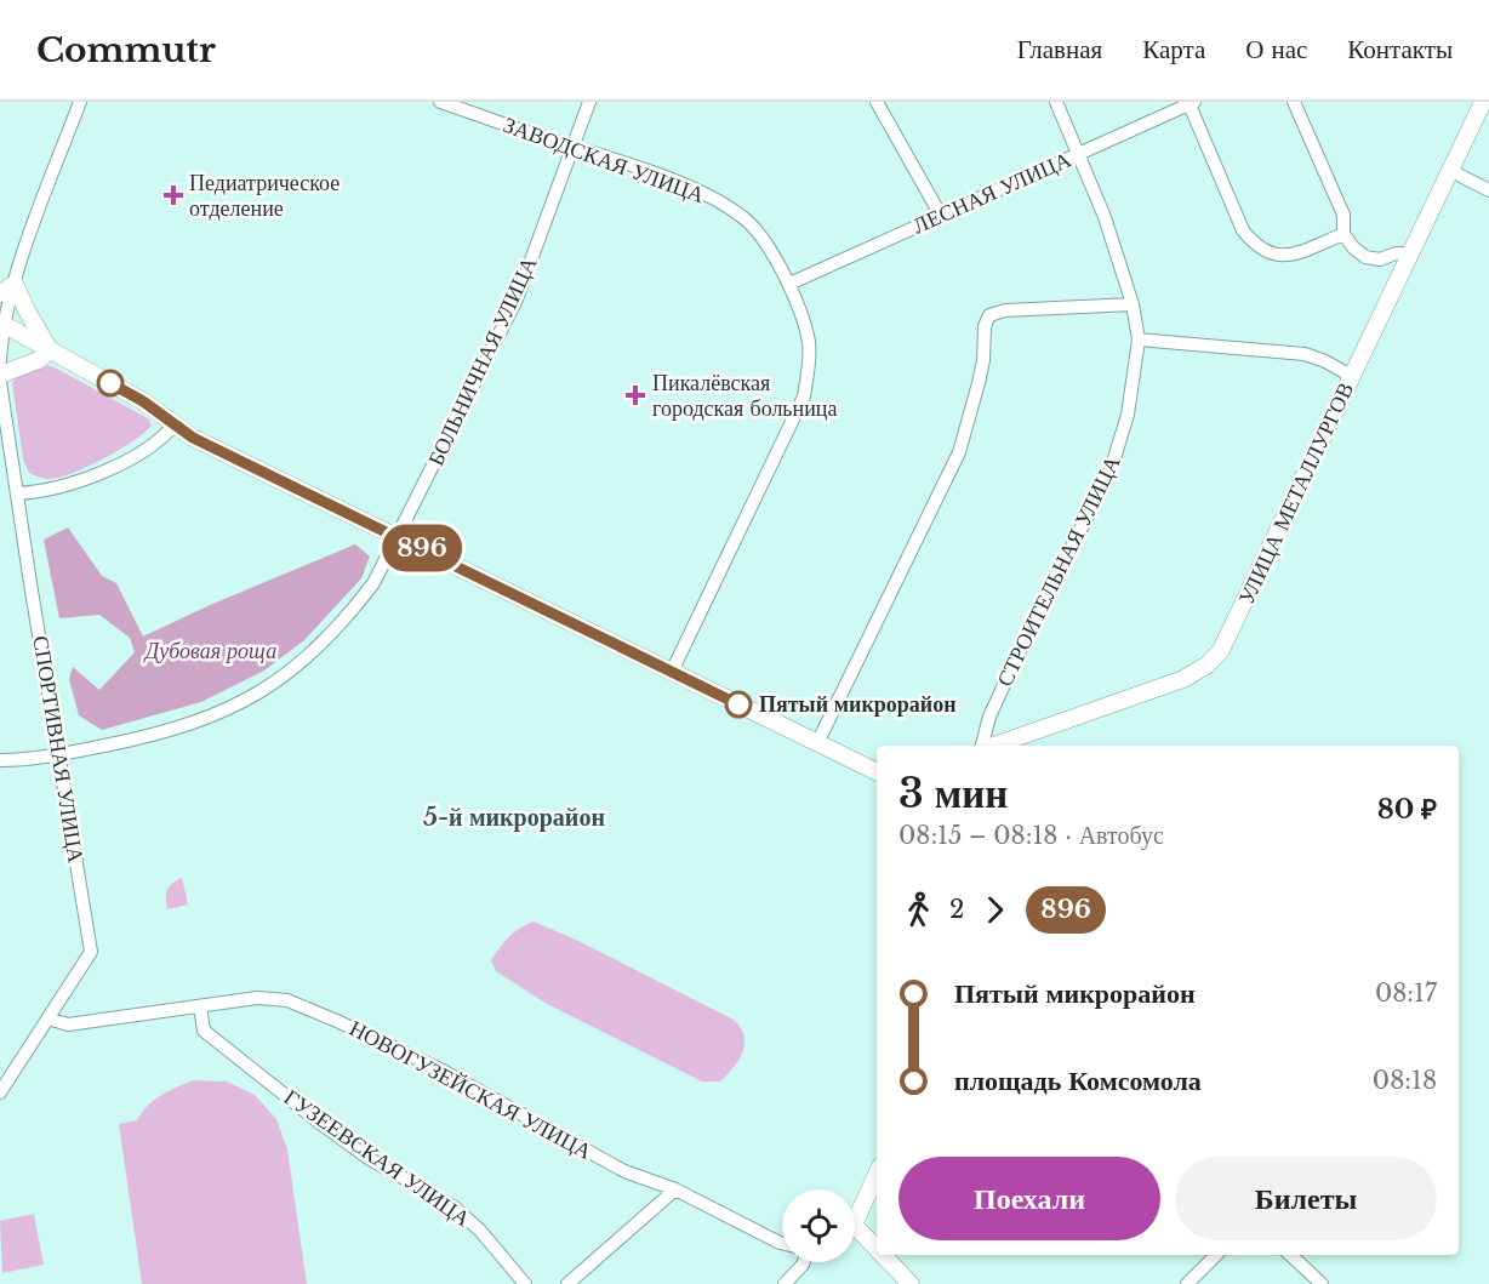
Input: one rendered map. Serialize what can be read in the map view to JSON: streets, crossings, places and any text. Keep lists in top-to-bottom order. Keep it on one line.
{"streets":{"street":["ЗАВОДСКАЯ УЛИЦА","ЛЕСНАЯ УЛИЦА","БОЛЬНИЧНАЯ УЛИЦА","УЛИЦА МЕТАЛЛУРГОВ","СТРОИТЕЛЬНАЯ УЛИЦА","СПОРТИВНАЯ УЛИЦА","НОВОГУЗЕЙСКАЯ УЛИЦА","ГУЗЕЕВСКАЯ УЛИЦА"]},"crossings":[["ЗАВОДСКАЯ УЛИЦА","ЛЕСНАЯ УЛИЦА"],["ЗАВОДСКАЯ УЛИЦА","БОЛЬНИЧНАЯ УЛИЦА"],["ЛЕСНАЯ УЛИЦА","СТРОИТЕЛЬНАЯ УЛИЦА"],["БОЛЬНИЧНАЯ УЛИЦА","СПОРТИВНАЯ УЛИЦА"],["СПОРТИВНАЯ УЛИЦА","НОВОГУЗЕЙСКАЯ УЛИЦА"],["НОВОГУЗЕЙСКАЯ УЛИЦА","ГУЗЕЕВСКАЯ УЛИЦА"]],"districts":["5-й микрорайон"],"parks":["Дубовая роща"],"places":{"health":["Педиатрическое отделение","Пикалёвская городская больница"],"other":["Пятый микрорайон"]},"lines":["bus line 896"],"page":{"header":"Commutr","nav":["Главная","Карта","О нас","Контакты"],"on_map":"896","heading":["3 мин","08:15 – 08:18 · Автобус","80 ₽"],"legs":["2","896"],"list":[{"name":"Пятый микрорайон","value":"08:17"},{"name":"площадь Комсомола","value":"08:18"}],"buttons":["Поехали","Билеты"]}}
